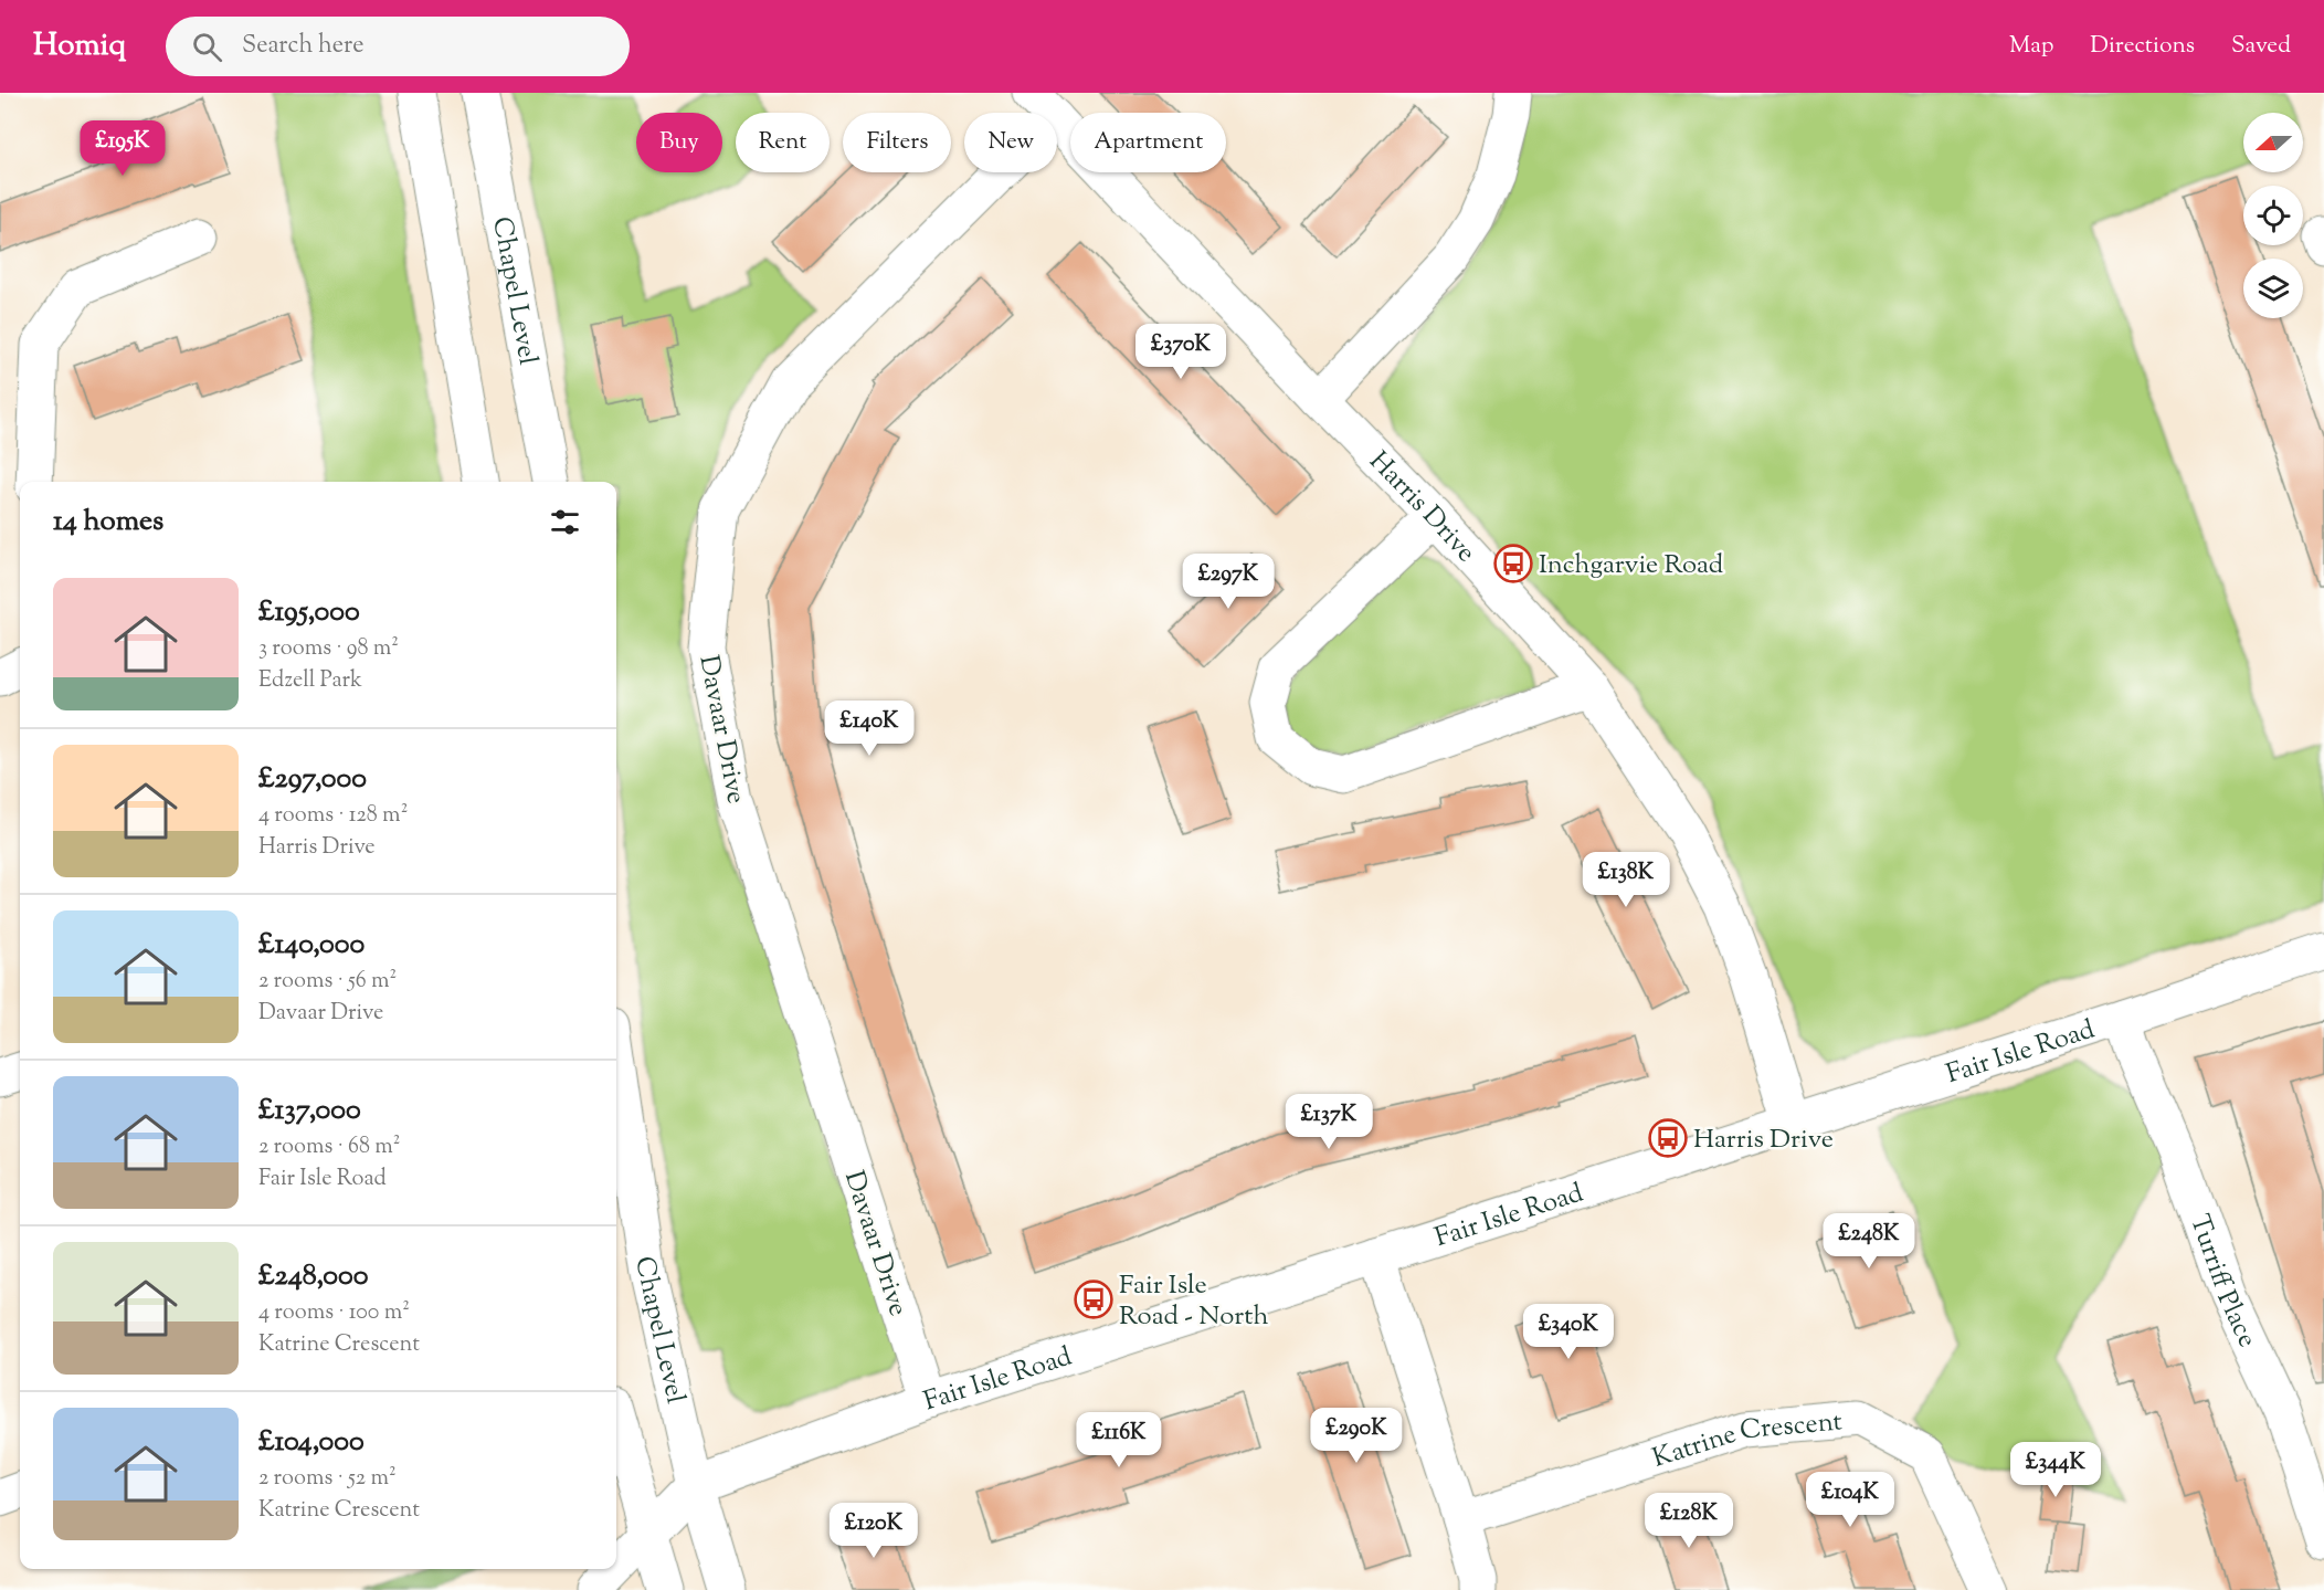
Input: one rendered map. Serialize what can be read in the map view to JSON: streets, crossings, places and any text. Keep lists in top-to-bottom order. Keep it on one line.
{"streets":{"street":["Chapel Level","Harris Drive","Davaar Drive","Fair Isle Road","Turriff Place","Katrine Crescent"]},"crossings":[["Chapel Level","Fair Isle Road"],["Harris Drive","Davaar Drive"],["Harris Drive","Fair Isle Road"],["Davaar Drive","Fair Isle Road"],["Fair Isle Road","Turriff Place"]],"places":{"bus stop":["Inchgarvie Road","Harris Drive","Fair Isle Road - North"]},"north":"left","page":{"header":"Homiq","search":"Search here","nav":["Map","Directions","Saved"],"chip":["Buy","Rent","Filters","New","Apartment"],"price":["£195K","£370K","£297K","£140K","£138K","£137K","£248K","£340K","£290K","£116K","£344K","£104K","£128K","£120K"],"heading":"14 homes","list":[{"name":"£195,000","note":"3 rooms · 98 m² · Edzell Park"},{"name":"£297,000","note":"4 rooms · 128 m² · Harris Drive"},{"name":"£140,000","note":"2 rooms · 56 m² · Davaar Drive"},{"name":"£137,000","note":"2 rooms · 68 m² · Fair Isle Road"},{"name":"£248,000","note":"4 rooms · 100 m² · Katrine Crescent"},{"name":"£104,000","note":"2 rooms · 52 m² · Katrine Crescent"}]}}
